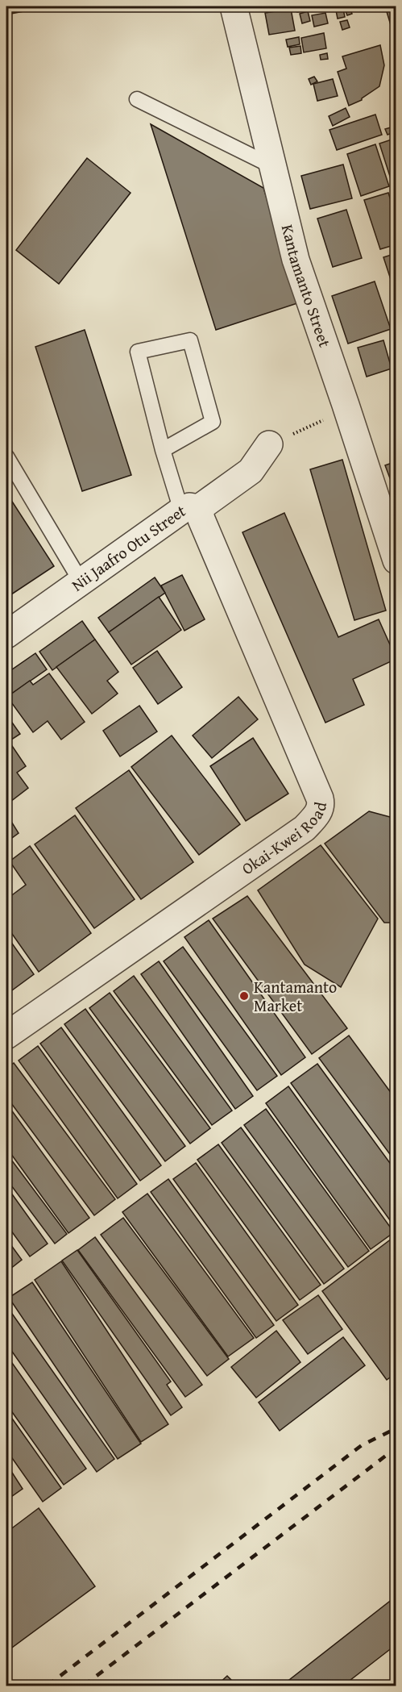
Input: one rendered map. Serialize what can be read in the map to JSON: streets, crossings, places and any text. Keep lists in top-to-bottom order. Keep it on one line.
{"streets":{"street":["Kantamanto Street","Nii Jaafro Otu Street","Okai-Kwei Road"]},"crossings":[["Nii Jaafro Otu Street","Okai-Kwei Road"]],"places":["Kantamanto Market"]}
